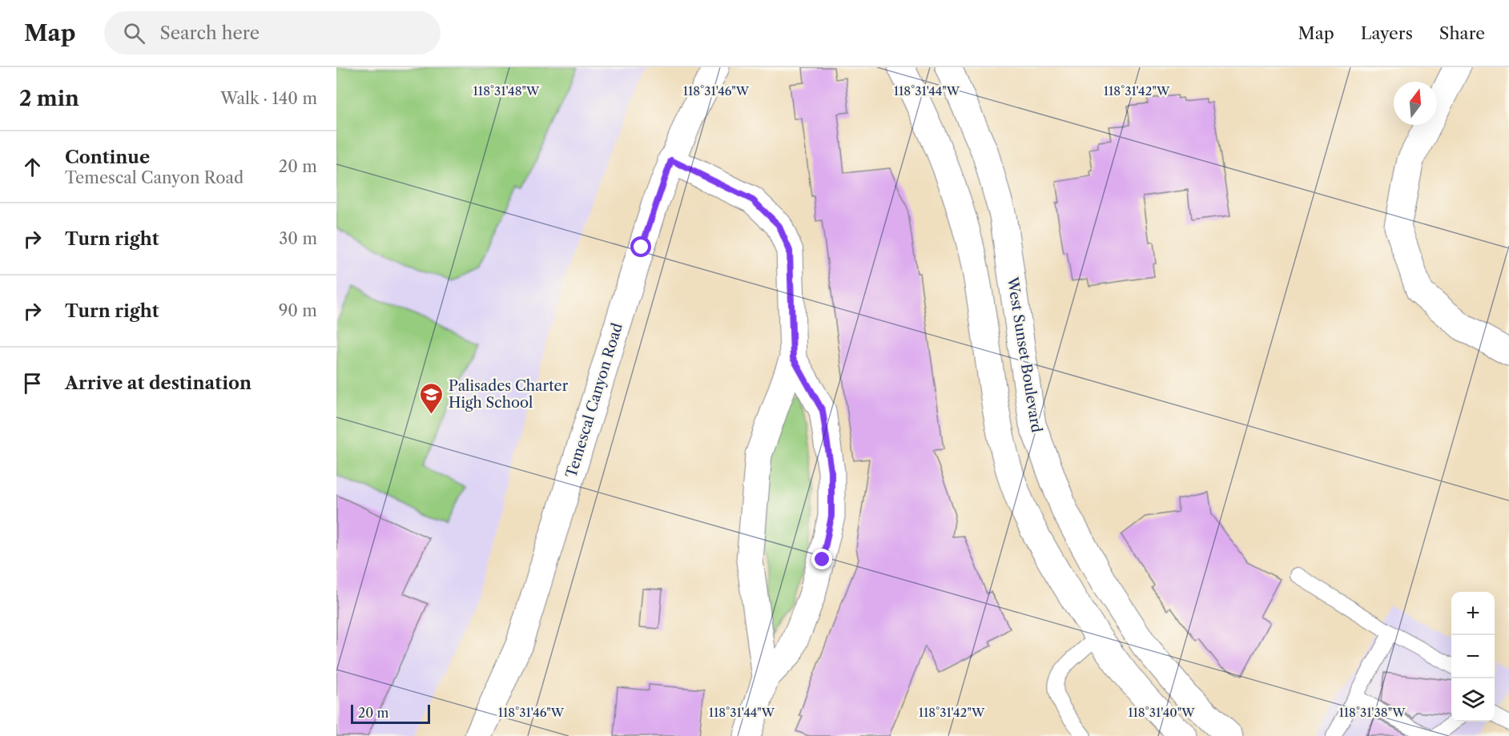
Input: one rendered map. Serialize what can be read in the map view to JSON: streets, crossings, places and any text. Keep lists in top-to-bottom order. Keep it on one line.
{"streets":{"main road":["West Sunset Boulevard","Temescal Canyon Road"]},"places":{"school or university":["Palisades Charter High School"]},"scale_bar":"20 m","north":"top","page":{"header":"Map","search":"Search here","nav":["Map","Layers","Share"],"heading":["2 min","Walk · 140 m"],"list":[["Continue","Temescal Canyon Road","20 m"],["Turn right","30 m"],["Turn right","90 m"],"Arrive at destination"],"map_buttons":["+","−"],"scale":"20 m"},"coordinates":["118°31'48\"W","118°31'46\"W","118°31'44\"W","118°31'42\"W","118°31'40\"W","118°31'38\"W"]}
